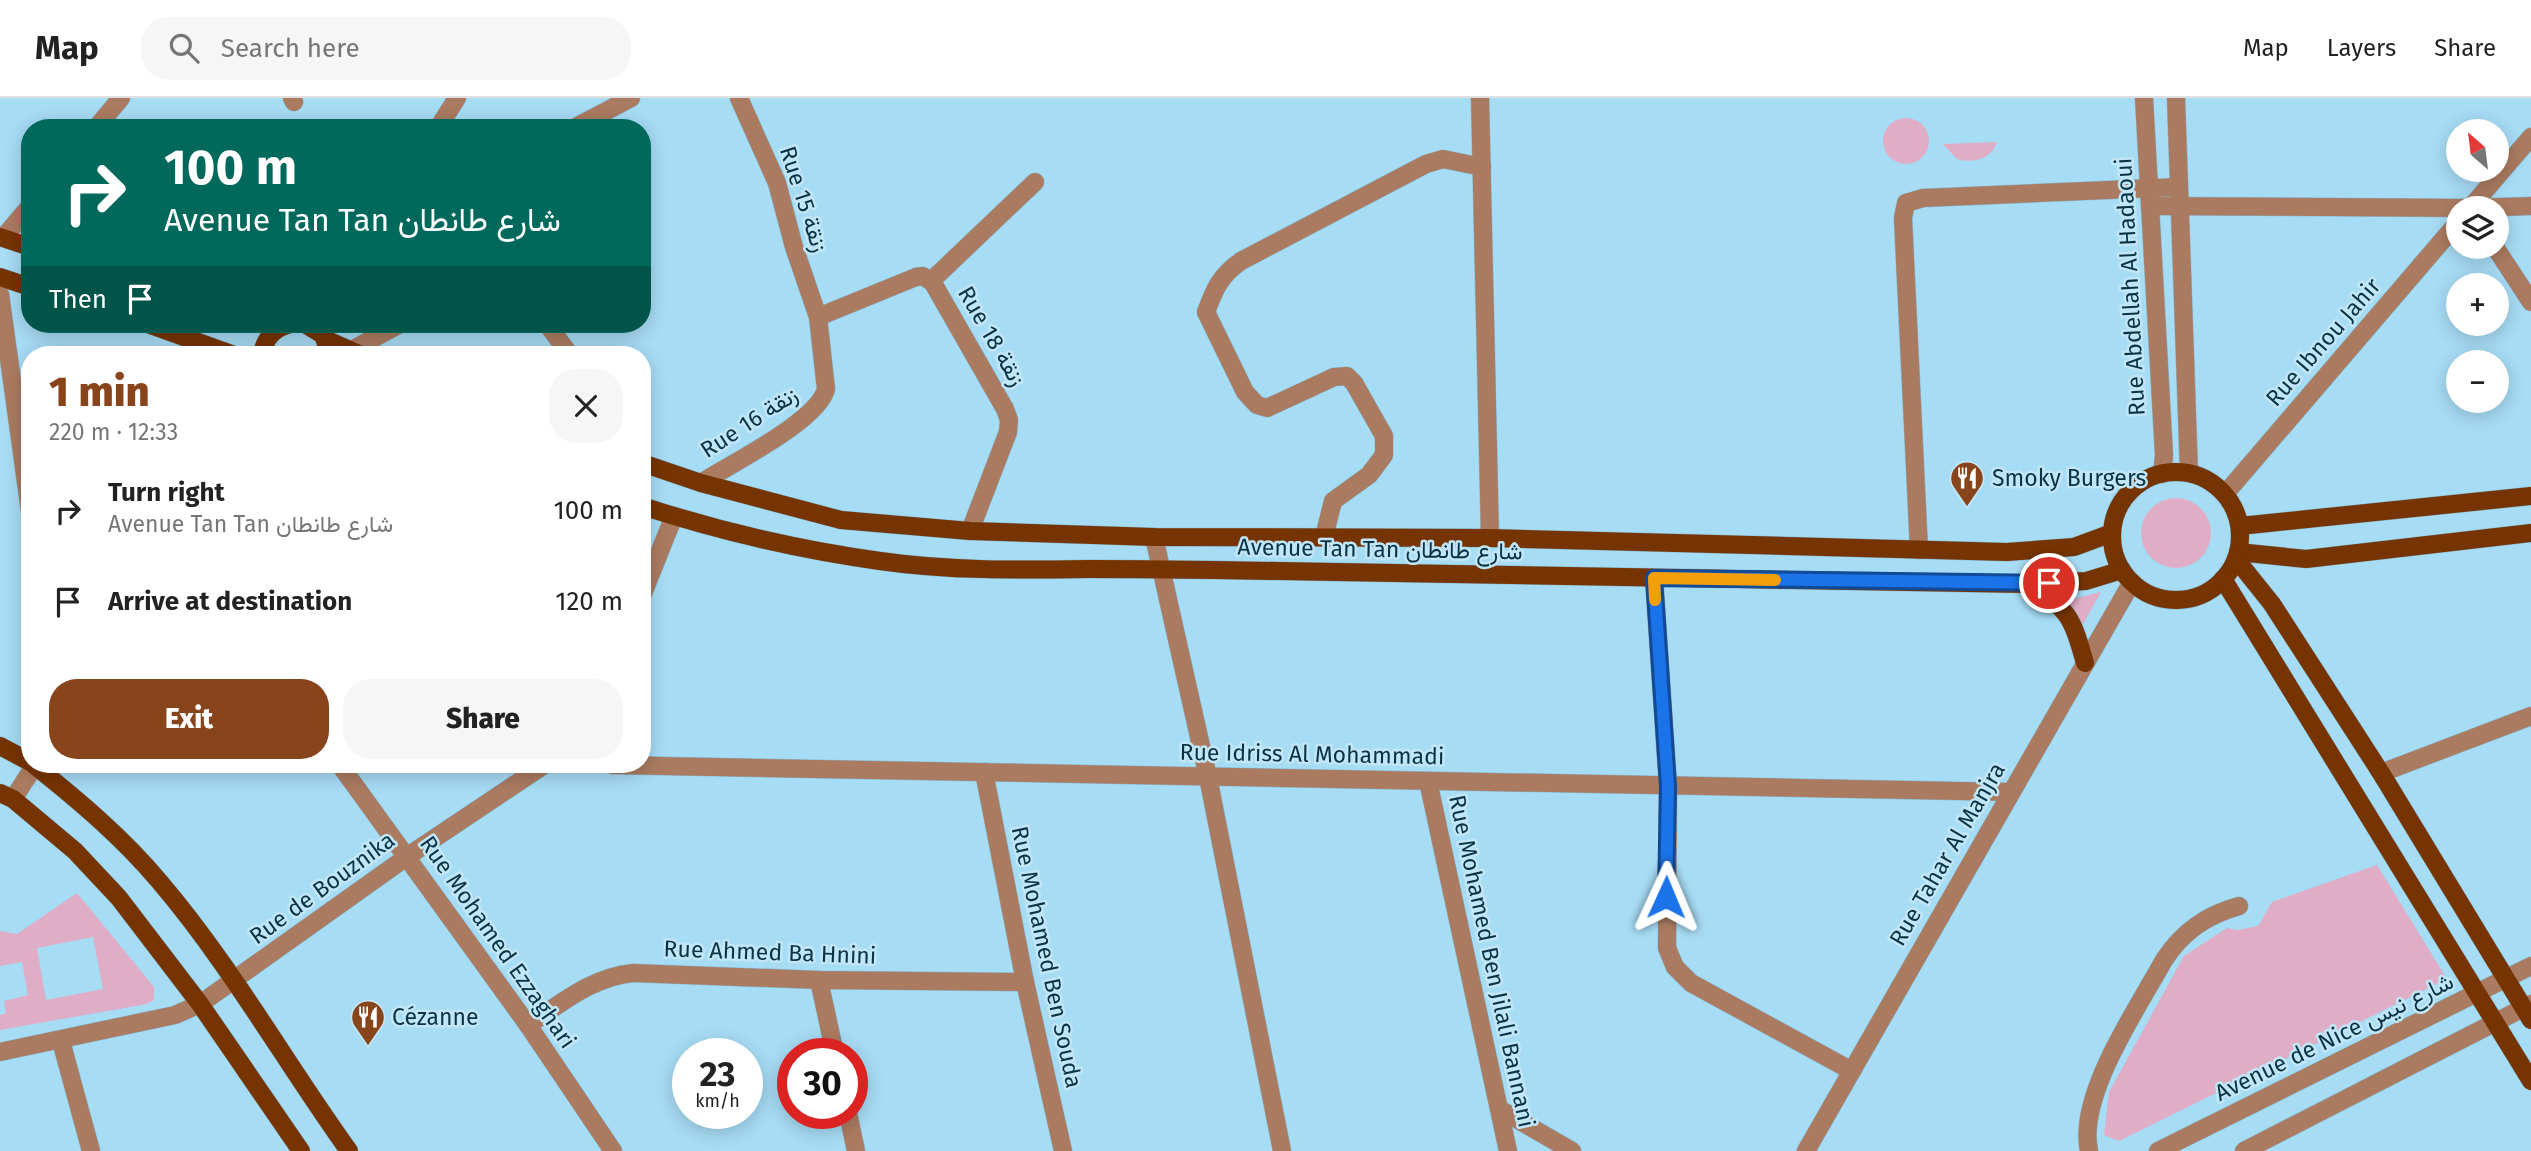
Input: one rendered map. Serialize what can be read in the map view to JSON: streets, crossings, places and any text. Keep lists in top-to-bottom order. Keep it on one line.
{"streets":{"main road":["Avenue Tan Tan شارع طانطان"],"street":["Rue 15 زنقة","Rue Abdellah Al Hadaoui","Rue 18 زنقة","Rue Ibnou Jahir","Rue 16 زنقة","Rue Idriss Al Mohammadi","Rue Tahar Al Manjra","Rue de Bouznika","Rue Mohamed Ezzaghari","Rue Ahmed Ba Hnini","Rue Mohamed Ben Souda","Rue Mohamed Ben Jilali Bannani","Avenue de Nice شارع نيس"]},"crossings":[["Rue 15 زنقة","Rue 18 زنقة"],["Rue 15 زنقة","Rue 16 زنقة"],["Rue Abdellah Al Hadaoui","Rue Ibnou Jahir"],["Rue Abdellah Al Hadaoui","Avenue Tan Tan شارع طانطان"],["Rue Abdellah Al Hadaoui","Rue Tahar Al Manjra"],["Rue 18 زنقة","Rue 16 زنقة"],["Rue 18 زنقة","Avenue Tan Tan شارع طانطان"],["Rue Ibnou Jahir","Avenue Tan Tan شارع طانطان"],["Rue Ibnou Jahir","Rue Tahar Al Manjra"],["Rue 16 زنقة","Avenue Tan Tan شارع طانطان"],["Avenue Tan Tan شارع طانطان","Rue Tahar Al Manjra"],["Rue Idriss Al Mohammadi","Rue Tahar Al Manjra"],["Rue Idriss Al Mohammadi","Rue Mohamed Ben Souda"],["Rue Idriss Al Mohammadi","Rue Mohamed Ben Jilali Bannani"],["Rue de Bouznika","Rue Mohamed Ezzaghari"],["Rue Mohamed Ezzaghari","Rue Ahmed Ba Hnini"],["Rue Ahmed Ba Hnini","Rue Mohamed Ben Souda"]],"places":{"restaurant":["Smoky Burgers","Cézanne"]},"north":"top left","page":{"header":"Map","search":"Search here","nav":["Map","Layers","Share"],"map_buttons":["+","−"],"turn":["100 m","Avenue Tan Tan شارع طانطان"],"then":"Then","heading":["1 min","220 m · 12:33"],"list":[{"name":"Turn right","note":"Avenue Tan Tan شارع طانطان","value":"100 m"},{"name":"Arrive at destination","value":"120 m"}],"buttons":["Exit","Share"],"speed":"23 km/h","limit":"30"}}
